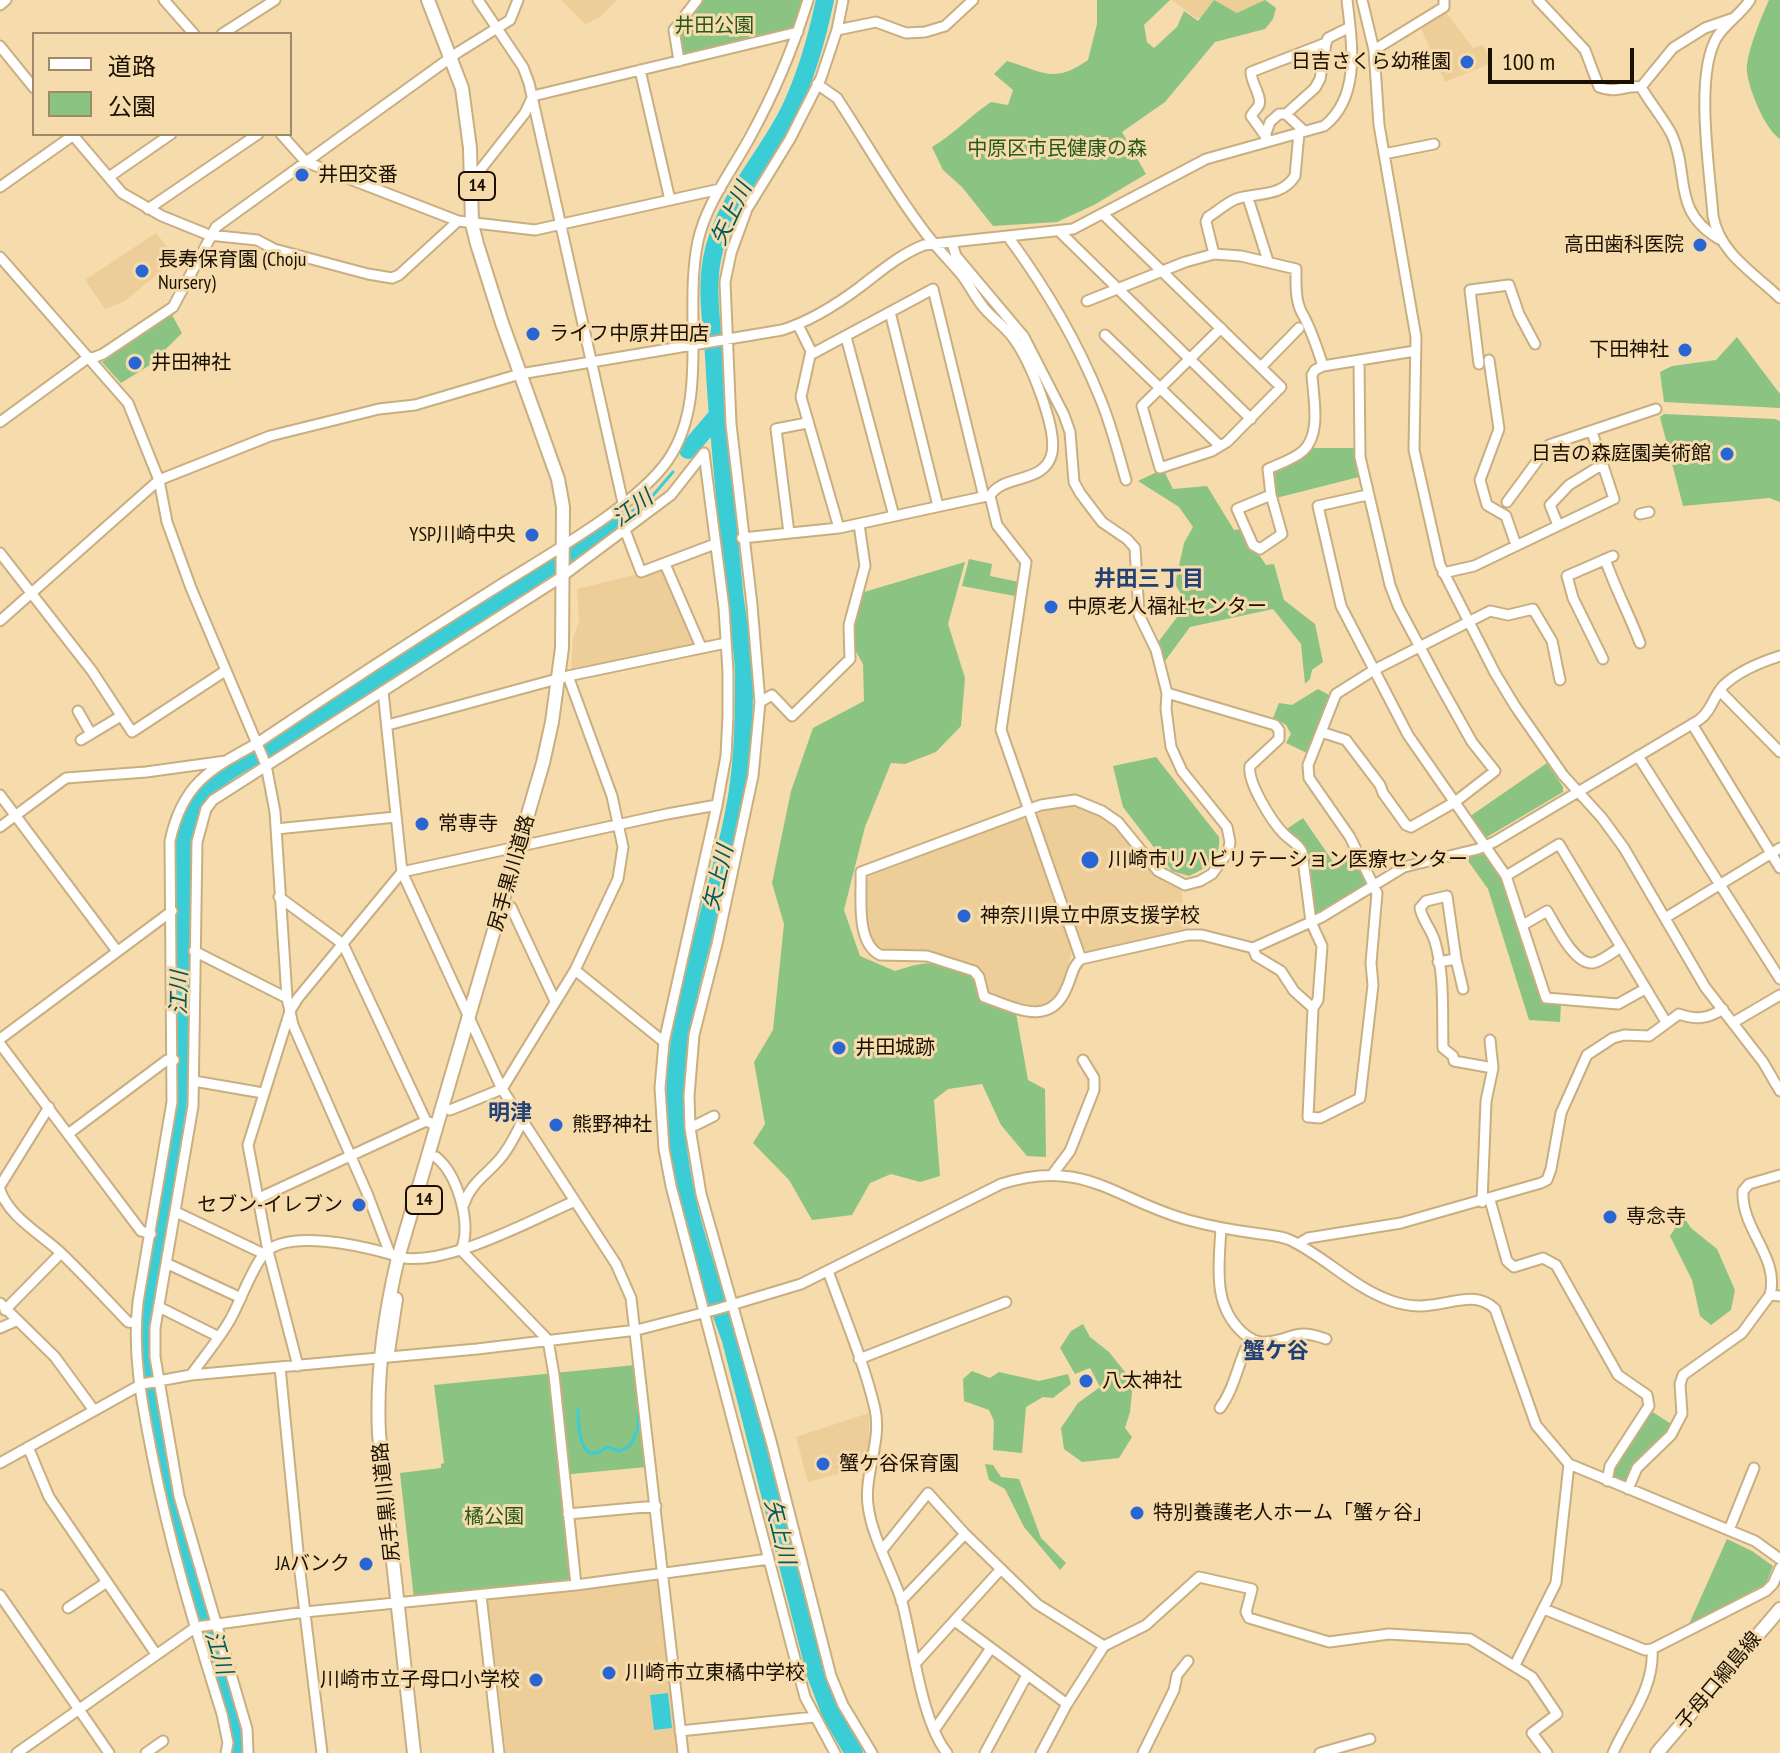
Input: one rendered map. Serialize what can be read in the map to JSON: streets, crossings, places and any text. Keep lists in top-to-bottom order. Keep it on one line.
{"streets":{"main road":["14","尻手黒川道路","子母口綱島線"]},"districts":["井田三丁目","明津","蟹ケ谷"],"water":["矢上川","江川"],"parks":["井田公園","中原区市民健康の森","橘公園"],"places":["日吉さくら幼稚園","井田交番","高田歯科医院","長寿保育園 (Choju Nursery)","ライフ中原井田店","下田神社","井田神社","日吉の森庭園美術館","YSP川崎中央","中原老人福祉センター","常専寺","川崎市リハビリテーション医療センター","神奈川県立中原支援学校","井田城跡","熊野神社","セブン-イレブン","専念寺","八太神社","蟹ケ谷保育園","特別養護老人ホーム「蟹ヶ谷」","JAバンク","川崎市立東橘中学校","川崎市立子母口小学校"],"legend":["道路","公園"],"scale_bar":"100 m"}
